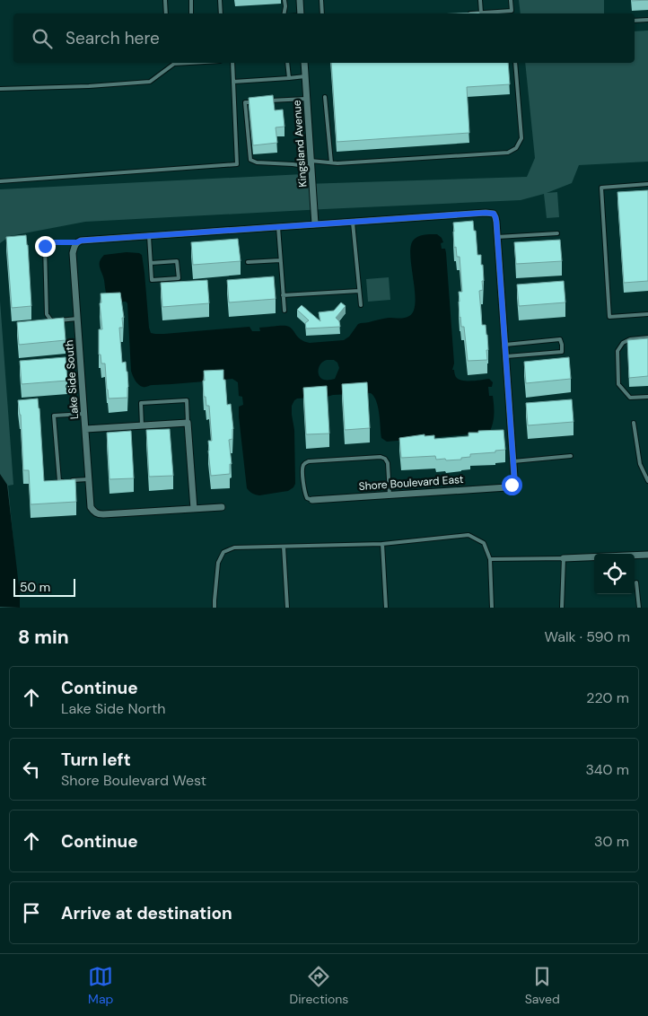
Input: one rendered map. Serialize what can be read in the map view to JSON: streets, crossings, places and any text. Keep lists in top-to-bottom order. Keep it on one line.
{"streets":{"street":["Kingsland Avenue","Lake Side South","Shore Boulevard East"]},"scale_bar":"50 m","page":{"search":"Search here","scale":"50 m","heading":["8 min","Walk · 590 m"],"list":[["Continue","Lake Side North","220 m"],["Turn left","Shore Boulevard West","340 m"],["Continue","30 m"],"Arrive at destination"],"nav":["Map","Directions","Saved"]}}
